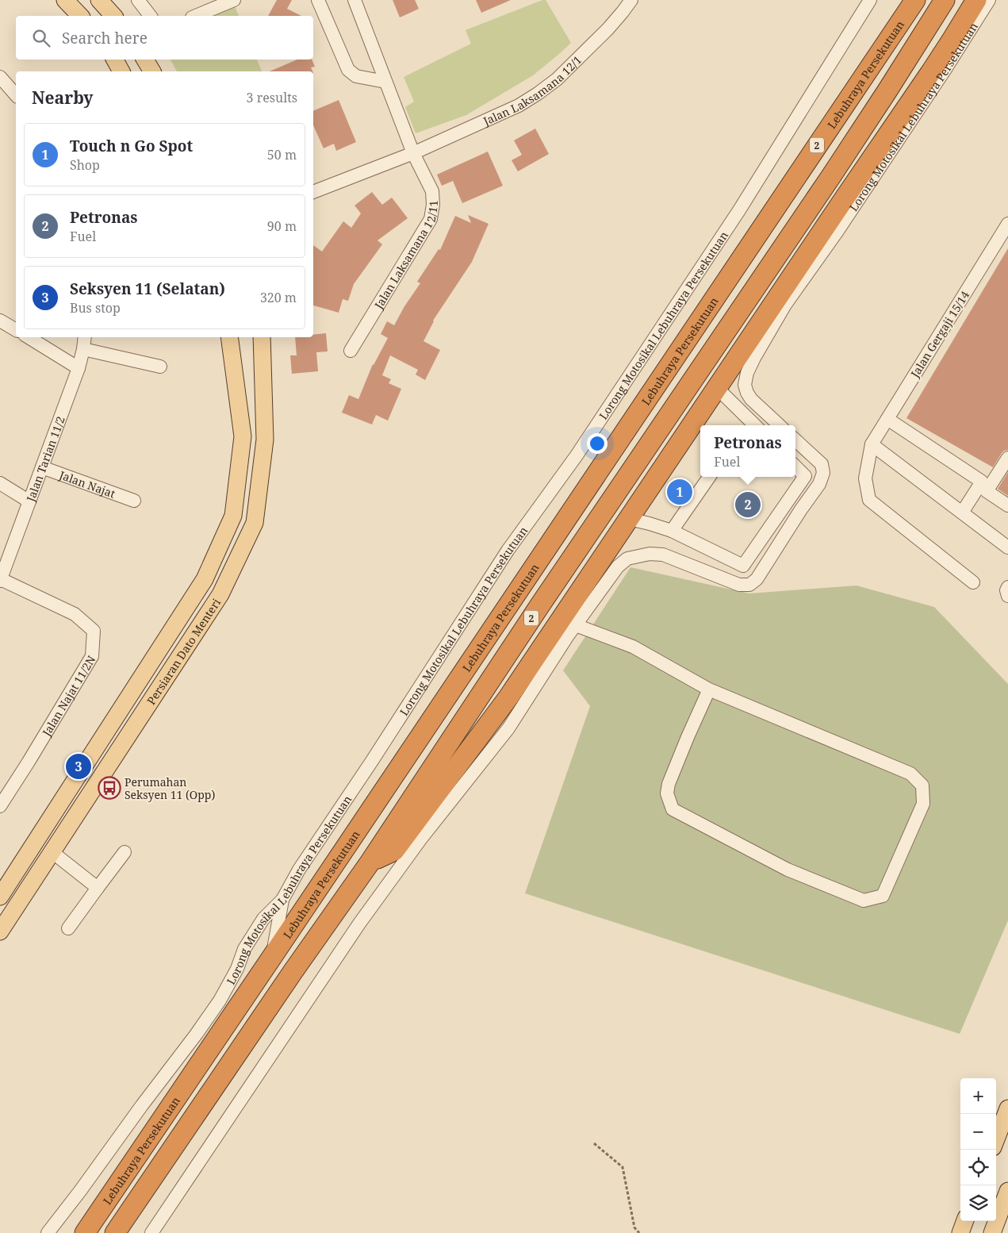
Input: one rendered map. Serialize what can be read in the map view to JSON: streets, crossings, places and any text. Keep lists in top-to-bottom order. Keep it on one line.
{"streets":{"highway":["Lebuhraya Persekutuan","2"],"main road":["Persiaran Dato Menteri"],"street":["Jalan Laksamana 12/1","Lorong Motosikal Lebuhraya Persekutuan","Jalan Laksamana 12/11","Jalan Gergaji 15/14","Jalan Tarian 11/2","Jalan Najat","Jalan Najat 11/2N"]},"crossings":[["Jalan Laksamana 12/1","Jalan Laksamana 12/11"],["Jalan Tarian 11/2","Jalan Najat"],["Jalan Tarian 11/2","Jalan Najat 11/2N"]],"places":{"bus stop":["Perumahan Seksyen 11 (Opp)"]},"page":{"search":"Search here","heading":["Nearby","3 results"],"list":[{"mark":"1","name":"Touch n Go Spot","note":"Shop","value":"50 m"},{"mark":"2","name":"Petronas","note":"Fuel","value":"90 m"},{"mark":"3","name":"Seksyen 11 (Selatan)","note":"Bus stop","value":"320 m"}],"popup":["Petronas","Fuel"],"pins":["1","2","3"],"map_buttons":["+","−"]}}
